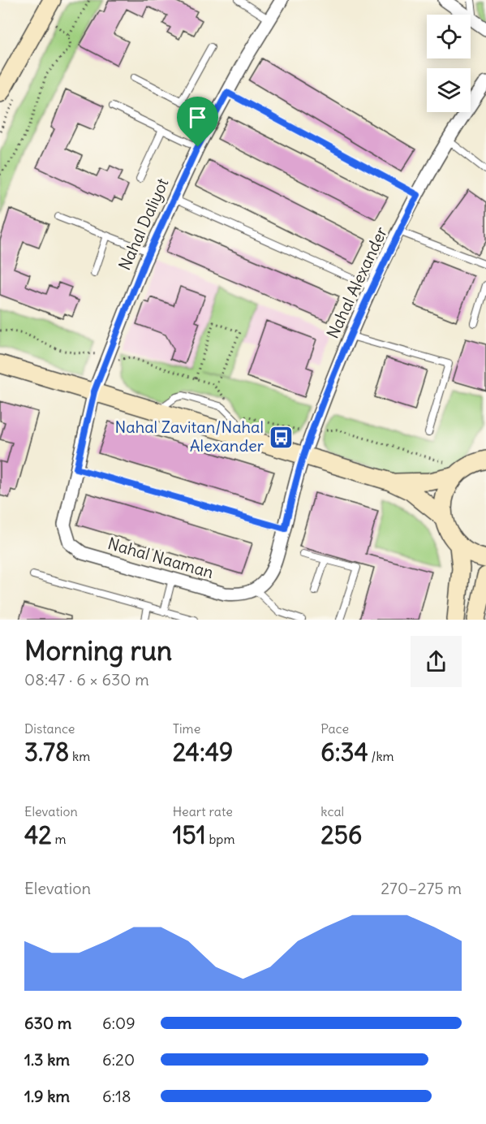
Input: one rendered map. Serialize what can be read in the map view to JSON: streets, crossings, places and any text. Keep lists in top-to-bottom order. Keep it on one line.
{"streets":{"street":["Nahal Daliyot","Nahal Alexander","Nahal Naaman"]},"crossings":[["Nahal Daliyot","Nahal Naaman"]],"places":{"bus stop":["Nahal Zavitan/Nahal Alexander"]},"page":{"heading":["Morning run","08:47 · 6 × 630 m"],"stats":[["Distance","3.78 km"],["Time","24:49"],["Pace","6:34 /km"],["Elevation","42 m"],["Heart rate","151 bpm"],["kcal","256"]],"chart":["Elevation","270–275 m"],"list":[{"name":"630 m","note":"6:09"},{"name":"1.3 km","note":"6:20"},{"name":"1.9 km","note":"6:18"}]}}
